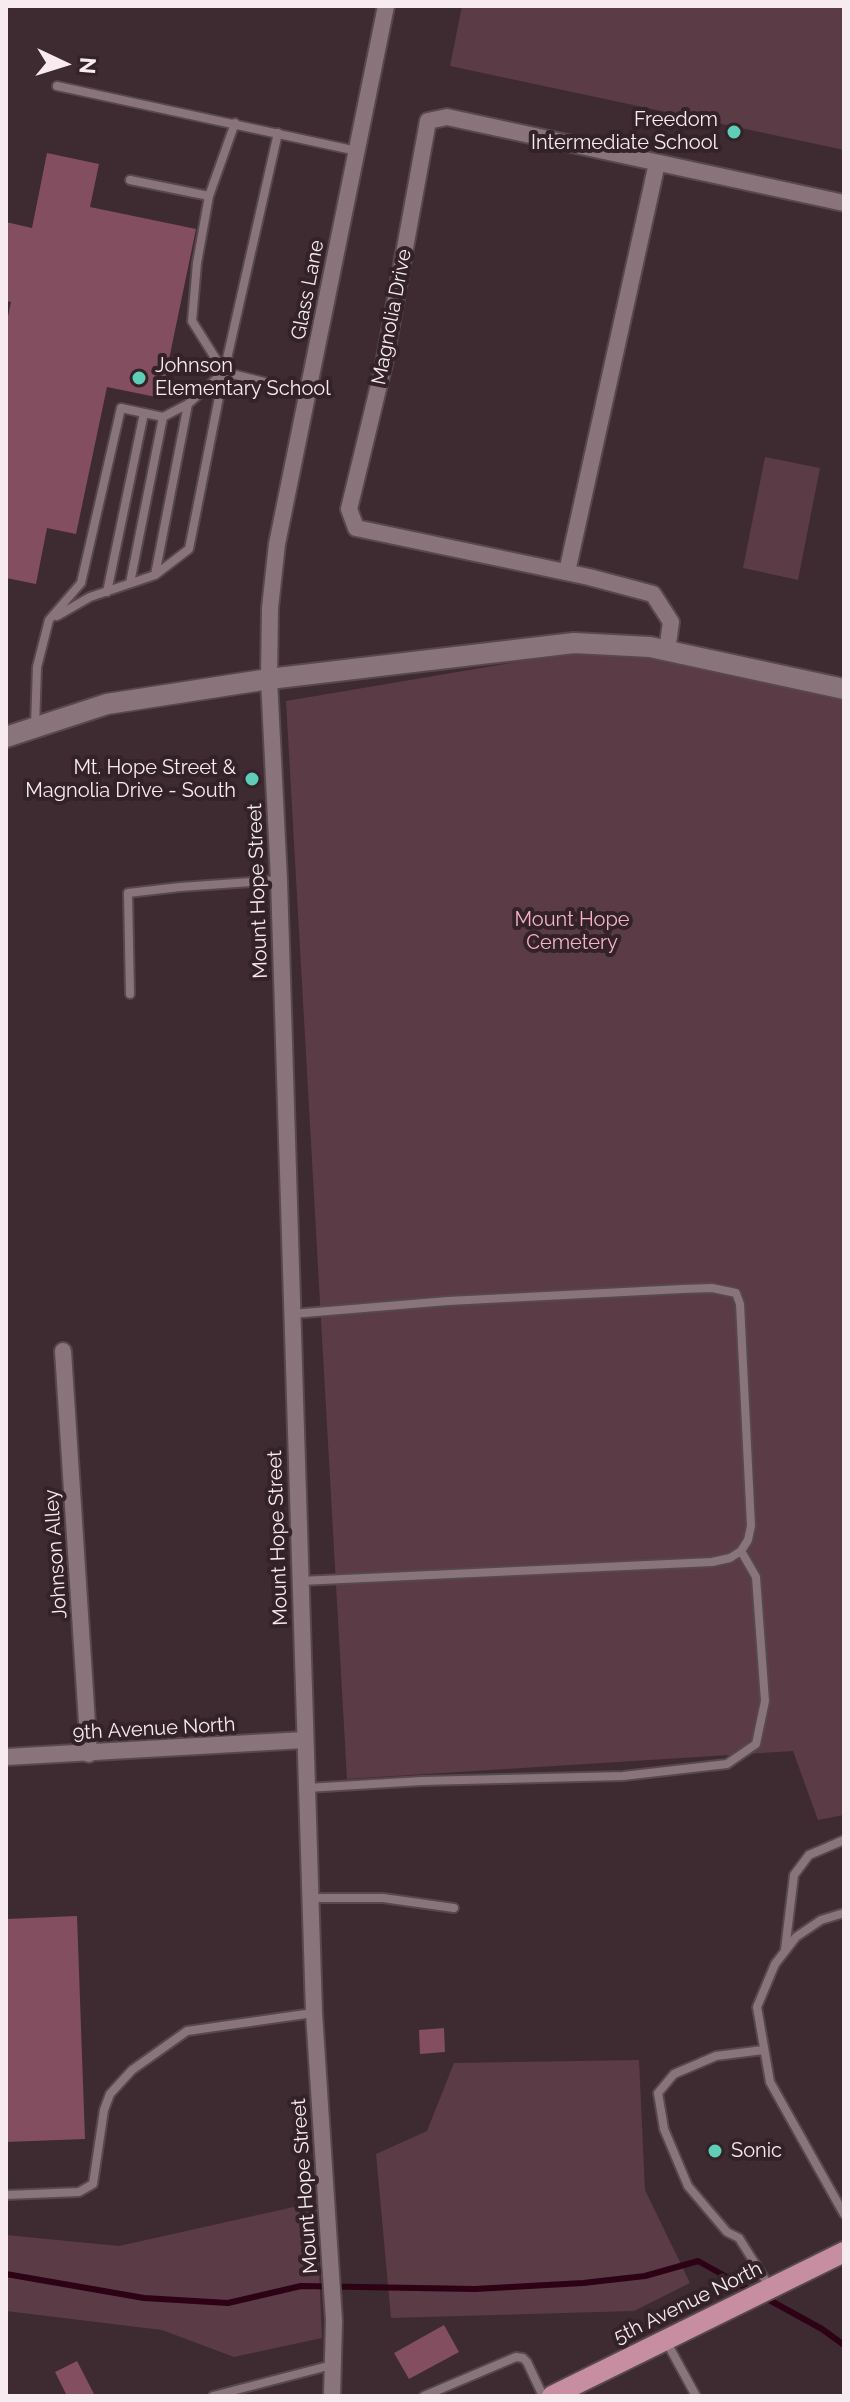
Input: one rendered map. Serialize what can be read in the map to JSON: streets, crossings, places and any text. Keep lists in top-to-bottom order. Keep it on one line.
{"streets":{"main road":["5th Avenue North"],"street":["Glass Lane","Magnolia Drive","Mount Hope Street","Johnson Alley","9th Avenue North"]},"crossings":[["Glass Lane","Mount Hope Street"],["Mount Hope Street","9th Avenue North"],["Johnson Alley","9th Avenue North"]],"parks":["Mount Hope Cemetery"],"places":["Freedom Intermediate School","Johnson Elementary School","Mt. Hope Street & Magnolia Drive - South","Sonic"],"north":"right"}
